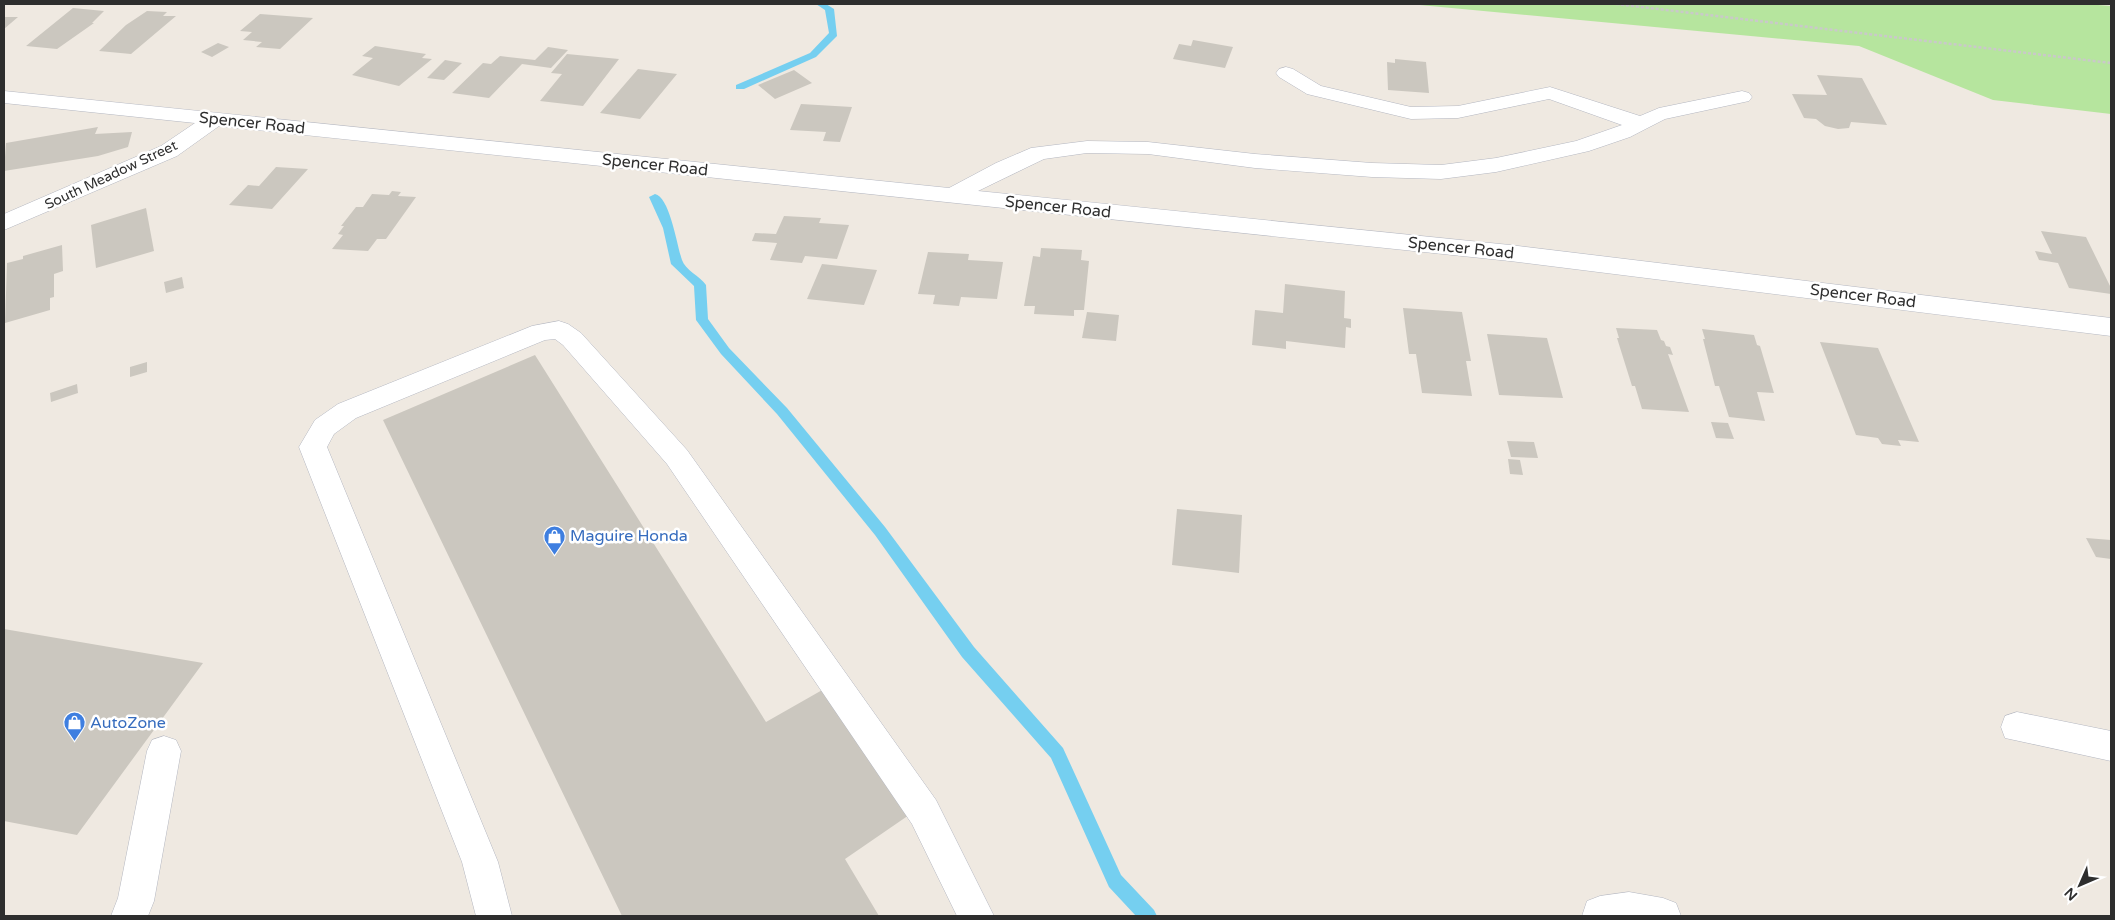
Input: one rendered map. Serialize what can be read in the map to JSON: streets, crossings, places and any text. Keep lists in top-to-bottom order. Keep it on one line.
{"streets":{"street":["Spencer Road","South Meadow Street"]},"crossings":[["Spencer Road","South Meadow Street"]],"places":{"shop":["Maguire Honda","AutoZone"]},"north":"bottom left"}
